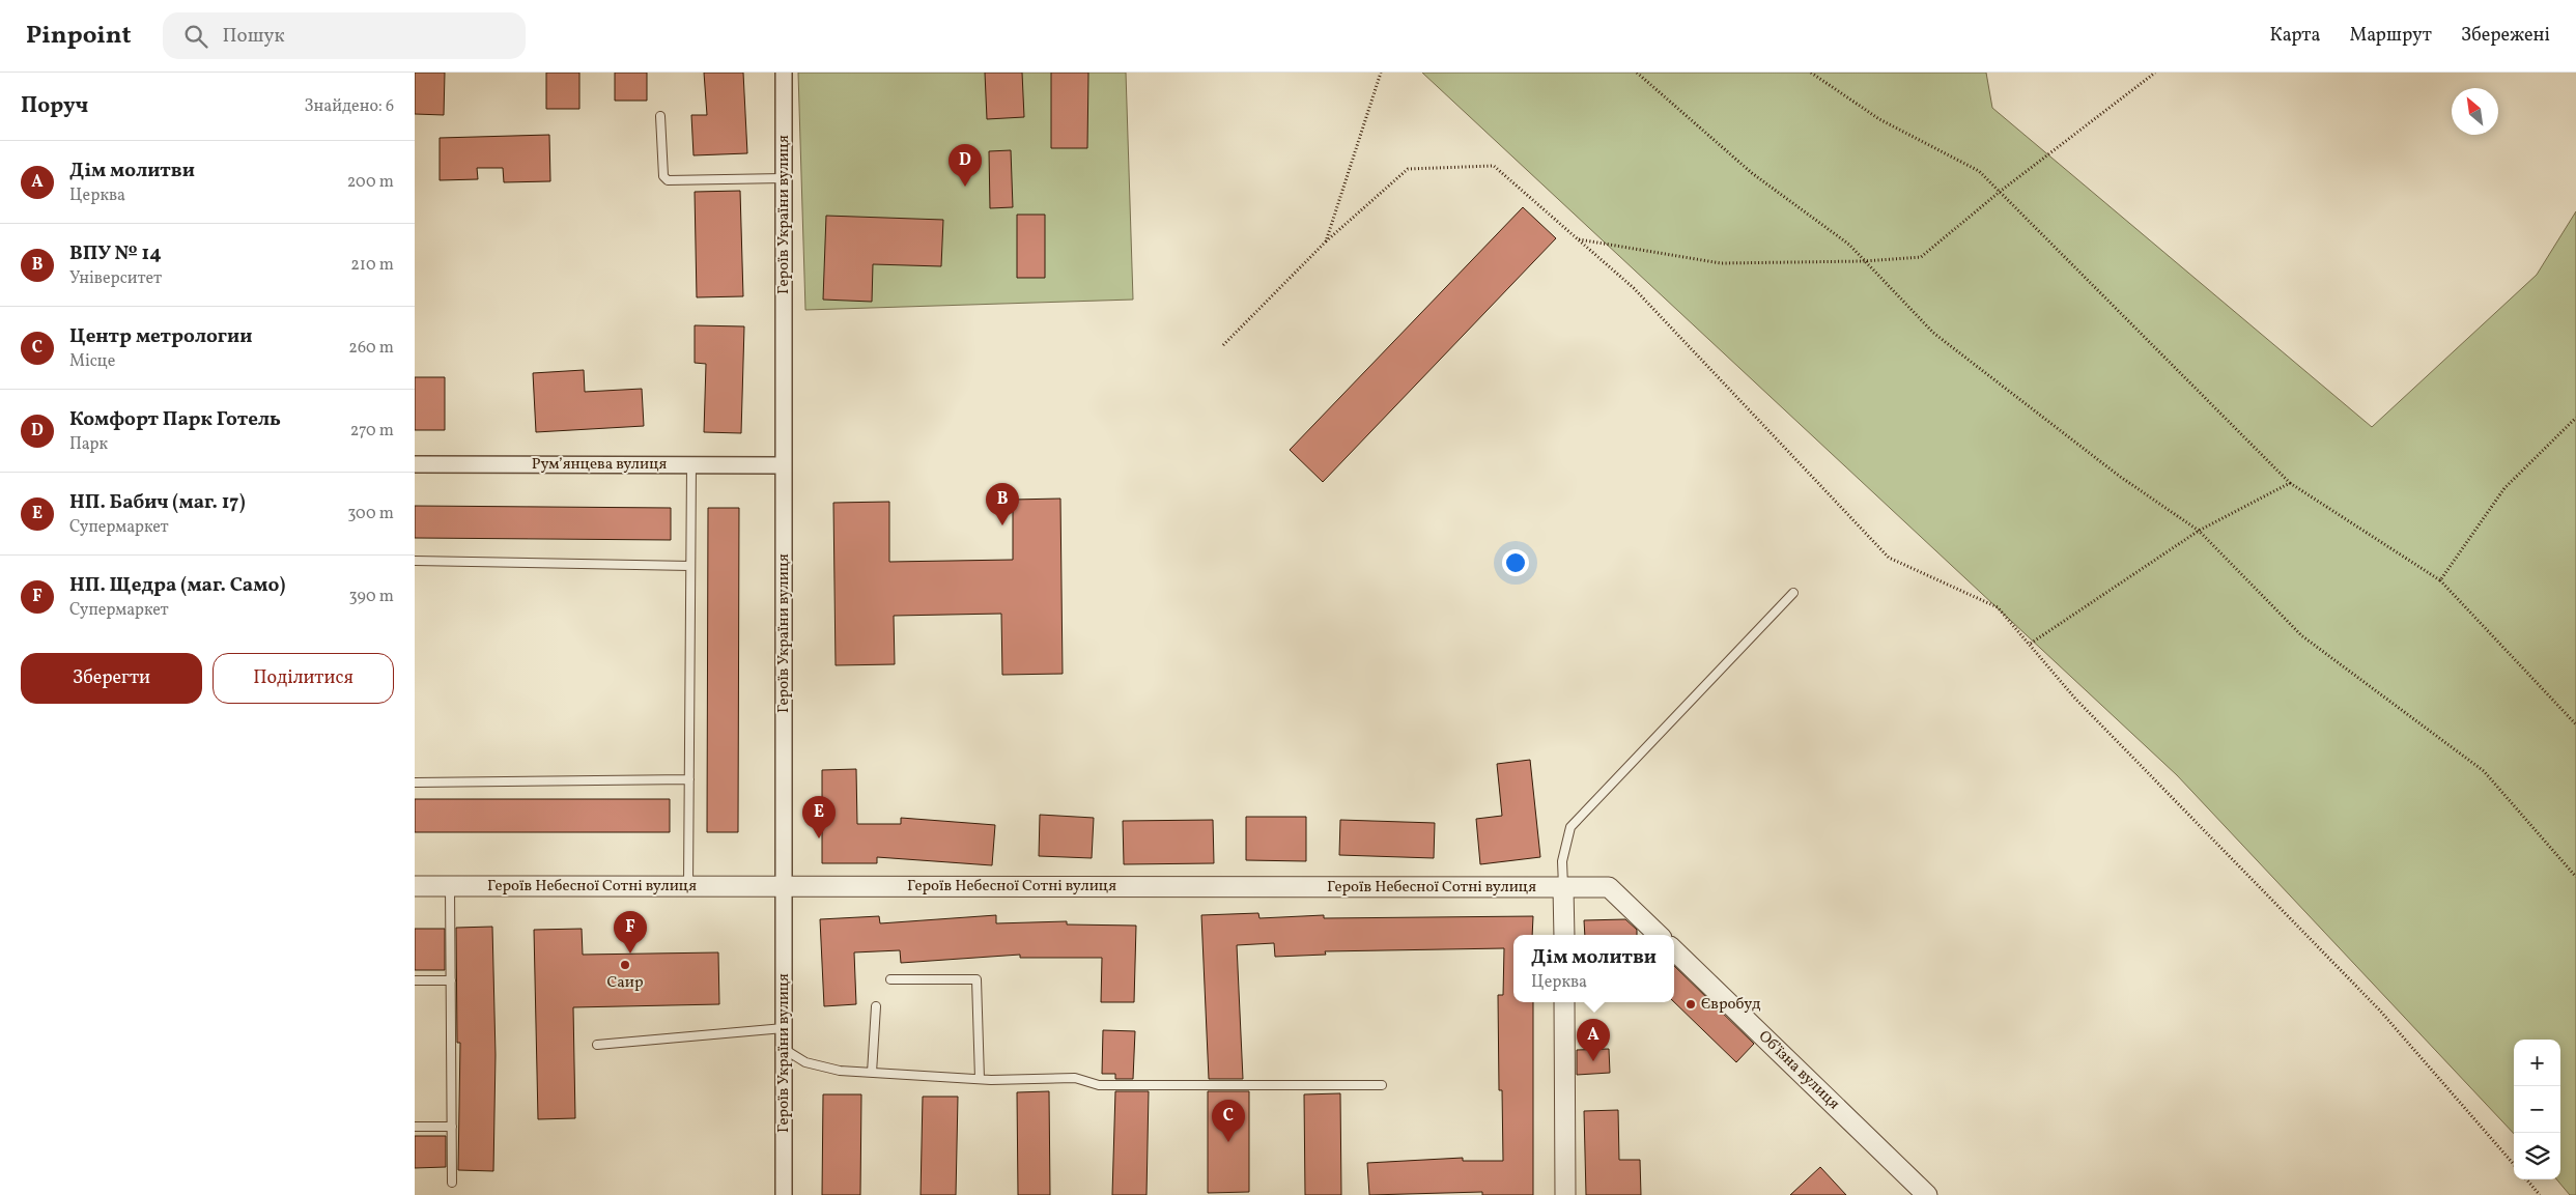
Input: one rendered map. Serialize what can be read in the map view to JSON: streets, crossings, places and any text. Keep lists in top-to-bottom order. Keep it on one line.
{"streets":{"street":["Героїв України вулиця","Рум’янцева вулиця","Героїв Небесної Сотні вулиця","Об’їзна вулиця"]},"crossings":[["Героїв України вулиця","Рум’янцева вулиця"],["Героїв України вулиця","Героїв Небесної Сотні вулиця"]],"places":["Саир","Євробуд"],"north":"top left","page":{"header":"Pinpoint","search":"Пошук","nav":["Карта","Маршрут","Збережені"],"heading":["Поруч","Знайдено: 6"],"list":[{"mark":"A","name":"Дім молитви","note":"Церква","value":"200 m"},{"mark":"B","name":"ВПУ № 14","note":"Університет","value":"210 m"},{"mark":"C","name":"Центр метрологии","note":"Місце","value":"260 m"},{"mark":"D","name":"Комфорт Парк Готель","note":"Парк","value":"270 m"},{"mark":"E","name":"НП. Бабич (маг. 17)","note":"Супермаркет","value":"300 m"},{"mark":"F","name":"НП. Щедра (маг. Само)","note":"Супермаркет","value":"390 m"}],"pins":["D","B","E","F","A","C"],"buttons":["Зберегти","Поділитися"],"popup":["Дім молитви","Церква"],"map_buttons":["+","−"]}}
